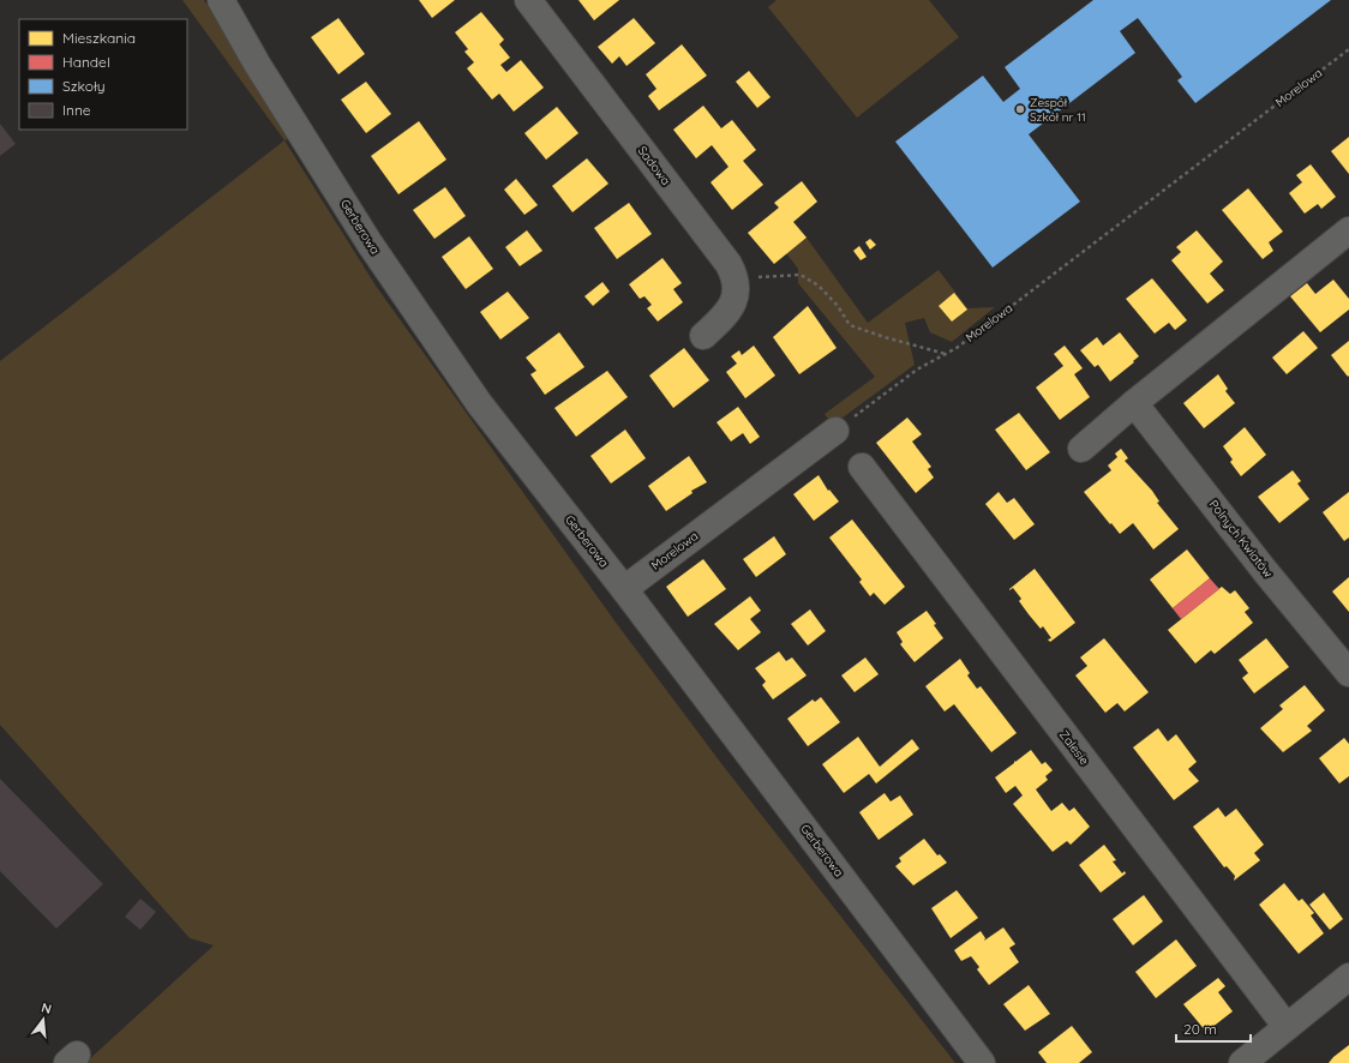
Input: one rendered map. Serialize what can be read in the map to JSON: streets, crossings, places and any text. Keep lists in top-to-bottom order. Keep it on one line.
{"streets":{"street":["Morelowa","Sadowa","Gerberowa","Polnych Kwiatów","Zalesie"]},"crossings":[["Morelowa","Gerberowa"]],"places":["Zespół Szkół nr 11"],"legend":["Mieszkania","Handel","Szkoły","Inne"],"scale_bar":"20 m","north":"top"}
